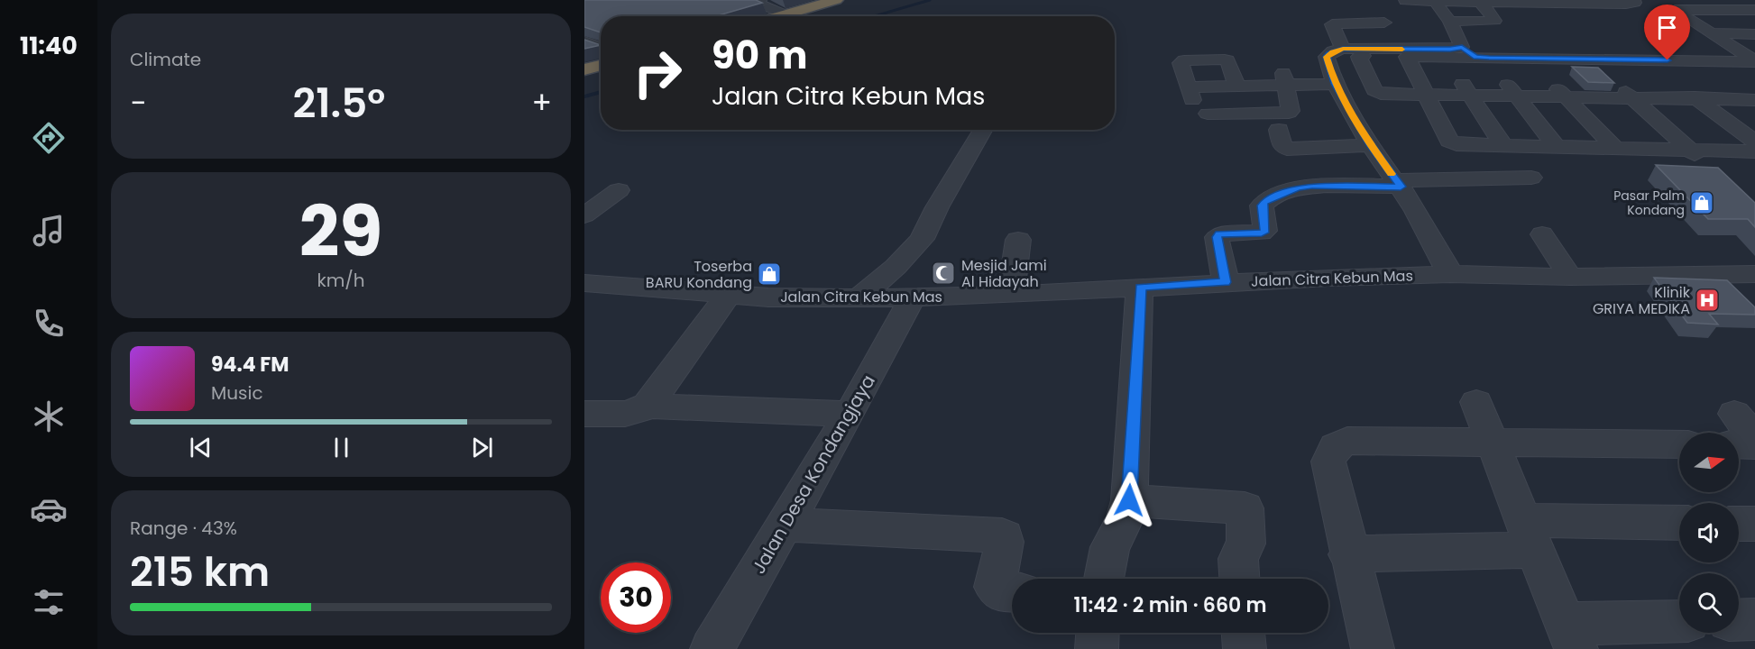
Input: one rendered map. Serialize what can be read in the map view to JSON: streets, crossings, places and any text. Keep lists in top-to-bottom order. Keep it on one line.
{"streets":{"street":["Jalan Citra Kebun Mas","Jalan Desa Kondangjaya"]},"crossings":[["Jalan Citra Kebun Mas","Jalan Desa Kondangjaya"]],"places":{"shop":["Pasar Palm Kondang","Toserba BARU Kondang"],"mosque":["Mesjid Jami Al Hidayah"],"hospital":["Klinik GRIYA MEDIKA"]},"north":"right","page":{"tabs":"11:40","tile":["Climate",["29","km/h"],["Range · 43%","215 km"]],"turn":["90 m","Jalan Citra Kebun Mas"],"heat":["−","21.5°","+"],"song":["94.4 FM","Music"],"limit":"30","trip":"11:42 · 2 min · 660 m"}}
